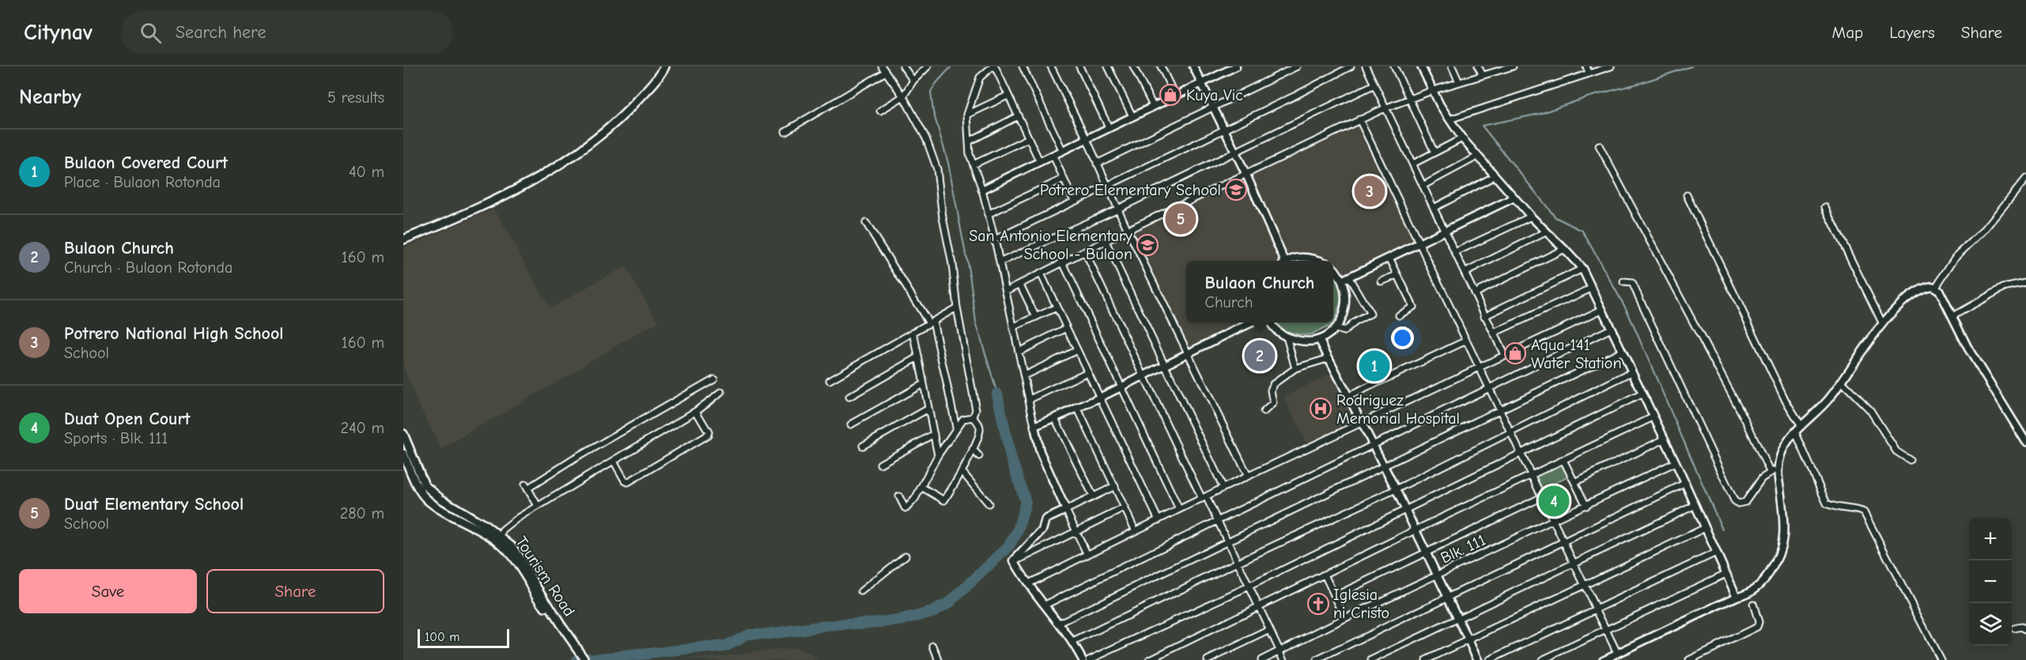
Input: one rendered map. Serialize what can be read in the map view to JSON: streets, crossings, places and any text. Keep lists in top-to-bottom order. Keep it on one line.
{"streets":{"main road":["Tourism Road"],"street":["Blk. 111"]},"places":{"shop":["Kuya Vic","Aqua 141 Water Station"],"school or university":["Potrero Elementary School","San Antonio Elementary School - Bulaon"],"hospital":["Rodriguez Memorial Hospital"],"church":["Iglesia ni Cristo"]},"scale_bar":"100 m","page":{"header":"Citynav","search":"Search here","nav":["Map","Layers","Share"],"heading":["Nearby","5 results"],"list":[{"mark":"1","name":"Bulaon Covered Court","note":"Place · Bulaon Rotonda","value":"40 m"},{"mark":"2","name":"Bulaon Church","note":"Church · Bulaon Rotonda","value":"160 m"},{"mark":"3","name":"Potrero National High School","note":"School","value":"160 m"},{"mark":"4","name":"Duat Open Court","note":"Sports · Blk. 111","value":"240 m"},{"mark":"5","name":"Duat Elementary School","note":"School","value":"280 m"}],"pins":["3","5","2","1","4"],"popup":["Bulaon Church","Church"],"map_buttons":["+","−"],"buttons":["Save","Share"],"scale":"100 m"}}
